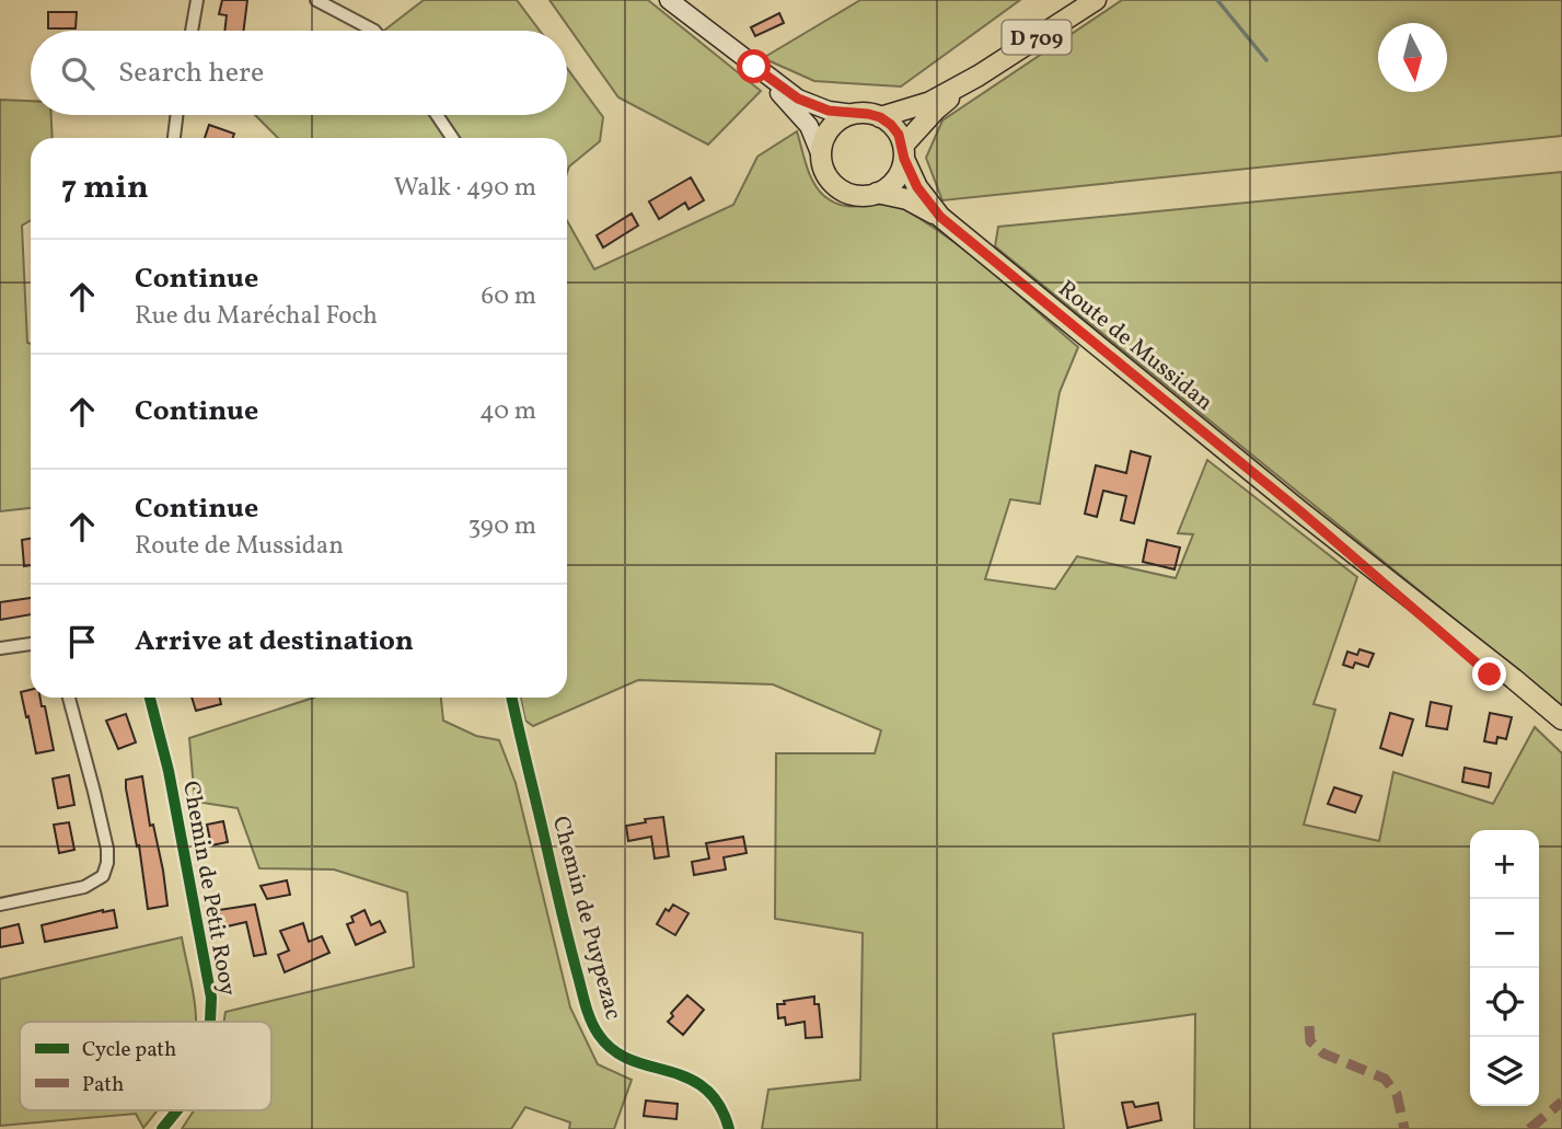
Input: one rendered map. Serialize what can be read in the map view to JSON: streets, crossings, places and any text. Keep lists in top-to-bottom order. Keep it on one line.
{"streets":{"main road":["D 709","Route de Mussidan"],"street":["Chemin de Petit Rooy","Chemin de Puypezac"]},"crossings":[["D 709","Route de Mussidan"]],"legend":["Cycle path","Path"],"north":"bottom","page":{"search":"Search here","heading":["7 min","Walk · 490 m"],"list":[["Continue","Rue du Maréchal Foch","60 m"],["Continue","40 m"],["Continue","Route de Mussidan","390 m"],"Arrive at destination"],"map_buttons":["+","−"]}}
